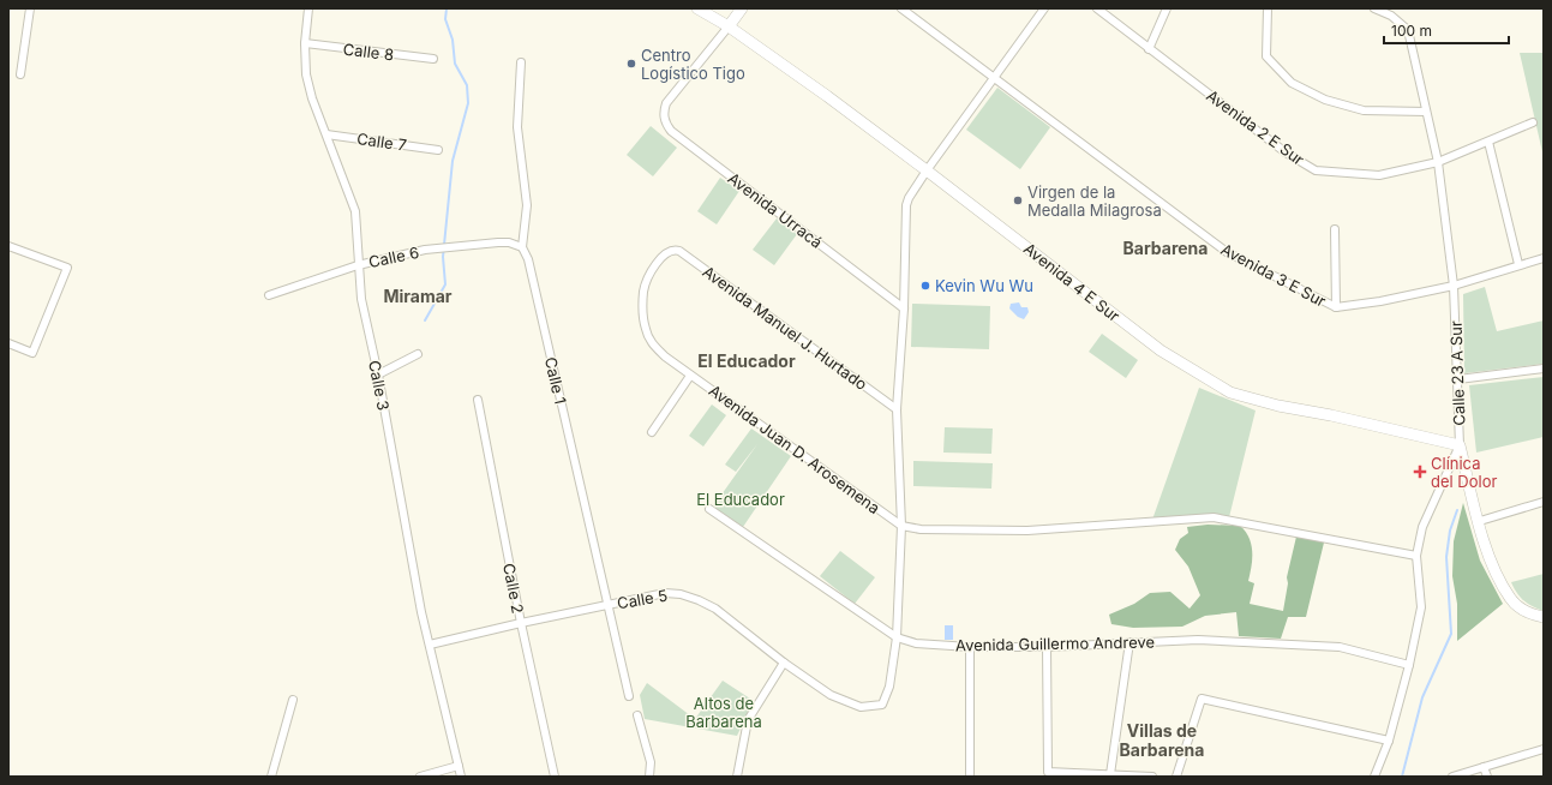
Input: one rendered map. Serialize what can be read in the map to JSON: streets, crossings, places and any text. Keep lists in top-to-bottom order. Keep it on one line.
{"streets":{"street":["Calle 8","Avenida 2 E Sur","Calle 7","Avenida Urracá","Calle 6","Avenida 3 E Sur","Avenida 4 E Sur","Avenida Manuel J. Hurtado","Calle 23 A Sur","Calle 1","Calle 3","Avenida Juan D. Arosemena","Calle 2","Calle 5","Avenida Guillermo Andreve"]},"crossings":[["Calle 8","Calle 3"],["Avenida 2 E Sur","Calle 23 A Sur"],["Calle 7","Calle 3"],["Avenida Urracá","Avenida 4 E Sur"],["Calle 6","Calle 1"],["Calle 6","Calle 3"],["Avenida 3 E Sur","Calle 23 A Sur"],["Avenida 4 E Sur","Calle 23 A Sur"],["Avenida Manuel J. Hurtado","Avenida Juan D. Arosemena"],["Calle 23 A Sur","Avenida Guillermo Andreve"],["Calle 1","Calle 5"],["Calle 3","Calle 5"],["Calle 2","Calle 5"],["Calle 5","Avenida Guillermo Andreve"]],"districts":["Barbarena","Miramar","El Educador","Villas de Barbarena"],"parks":["El Educador","Altos de Barbarena"],"places":{"other":["Centro Logístico Tigo","Virgen de la Medalla Milagrosa","Kevin Wu Wu"],"health":["Clínica del Dolor"]},"scale_bar":"100 m"}
